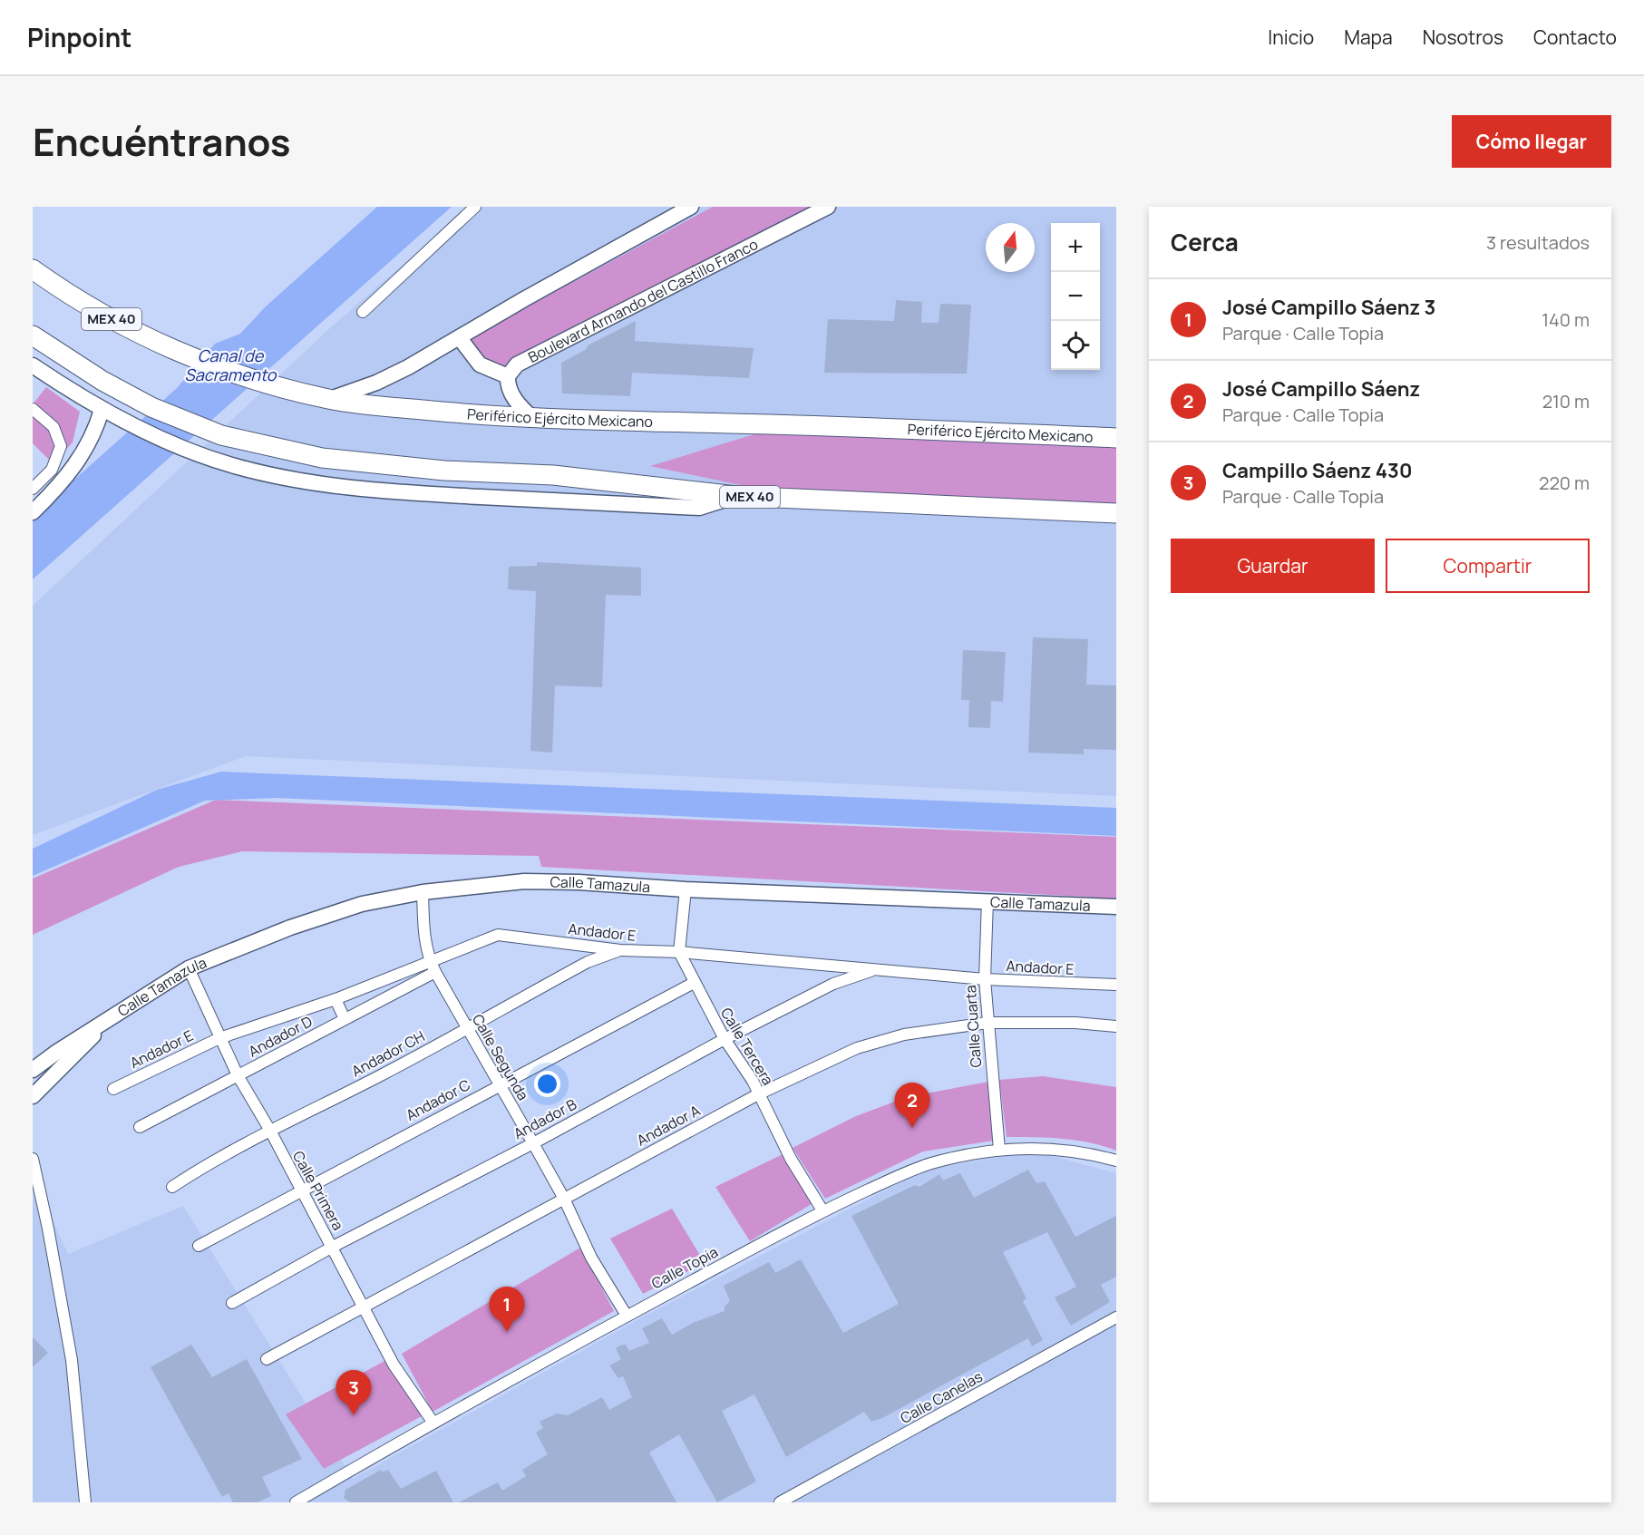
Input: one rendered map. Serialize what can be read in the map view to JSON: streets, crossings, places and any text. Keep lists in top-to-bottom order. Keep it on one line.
{"streets":{"highway":["MEX 40","Periférico Ejército Mexicano"],"street":["Boulevard Armando del Castillo Franco","Calle Tamazula","Andador E","Calle Cuarta","Andador D","Calle Tercera","Andador CH","Calle Segunda","Andador C","Andador B","Andador A","Calle Primera","Calle Topia","Calle Canelas"]},"crossings":[["Calle Tamazula","Calle Cuarta"],["Calle Tamazula","Calle Segunda"],["Calle Tamazula","Calle Primera"],["Andador E","Calle Cuarta"],["Andador E","Calle Tercera"],["Andador E","Andador CH"],["Andador E","Calle Segunda"],["Andador E","Andador B"],["Andador E","Calle Primera"],["Calle Cuarta","Andador A"],["Calle Cuarta","Calle Topia"],["Andador D","Calle Segunda"],["Andador D","Calle Primera"],["Calle Tercera","Andador C"],["Calle Tercera","Andador B"],["Calle Tercera","Andador A"],["Calle Tercera","Calle Topia"],["Andador CH","Calle Segunda"],["Andador CH","Calle Primera"],["Calle Segunda","Andador C"],["Calle Segunda","Andador B"],["Calle Segunda","Andador A"],["Calle Segunda","Calle Topia"],["Andador C","Calle Primera"],["Andador B","Calle Primera"],["Andador A","Calle Primera"],["Calle Primera","Calle Topia"]],"water":["Canal de Sacramento"],"north":"top","page":{"header":"Pinpoint","nav":["Inicio","Mapa","Nosotros","Contacto"],"title":"Encuéntranos","buttons":["Cómo llegar",["Guardar","Compartir"]],"heading":["Cerca","3 resultados"],"map_buttons":["+","−"],"list":[{"mark":"1","name":"José Campillo Sáenz 3","note":"Parque · Calle Topia","value":"140 m"},{"mark":"2","name":"José Campillo Sáenz","note":"Parque · Calle Topia","value":"210 m"},{"mark":"3","name":"Campillo Sáenz 430","note":"Parque · Calle Topia","value":"220 m"}],"pins":["2","1","3"]}}
